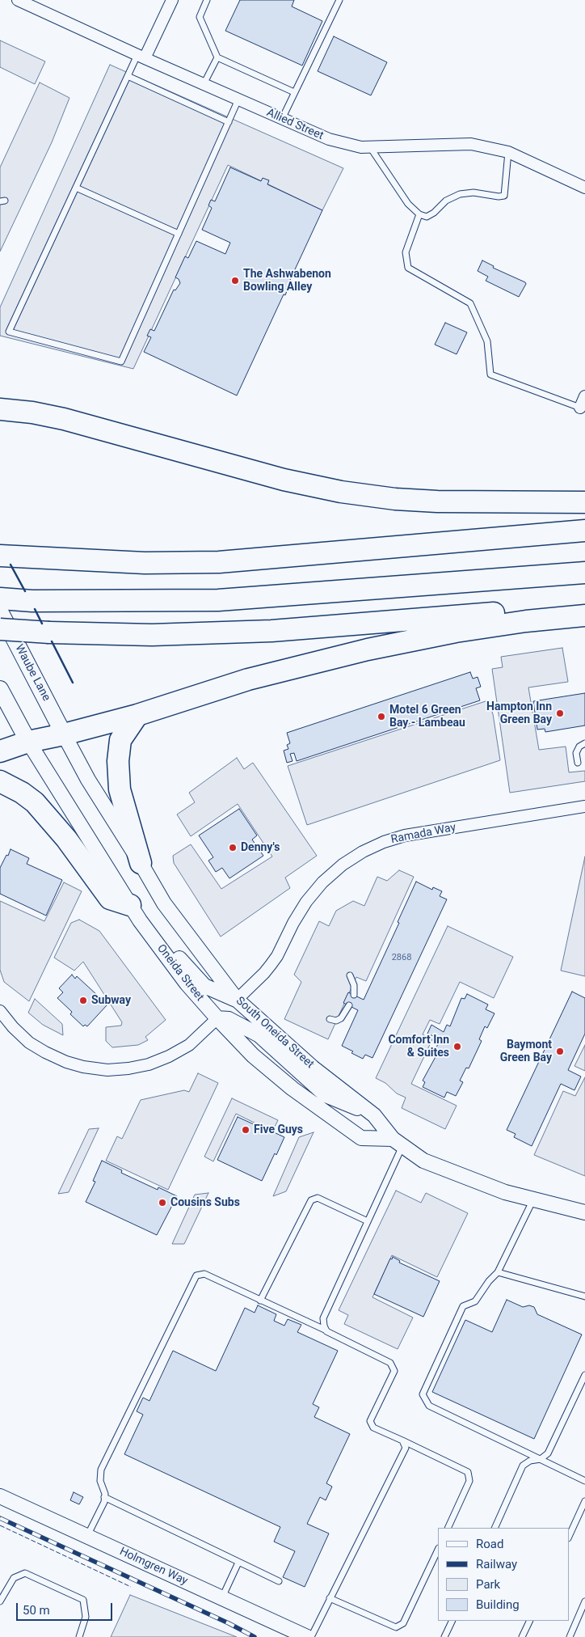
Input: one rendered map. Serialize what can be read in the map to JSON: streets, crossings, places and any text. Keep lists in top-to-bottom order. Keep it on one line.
{"streets":{"main road":["Waube Lane"],"street":["Allied Street","Ramada Way","Oneida Street","South Oneida Street","Holmgren Way"]},"crossings":[["Waube Lane","South Oneida Street"],["Ramada Way","South Oneida Street"],["Oneida Street","South Oneida Street"]],"places":["The Ashwabenon Bowling Alley","Hampton Inn Green Bay","Motel 6 Green Bay - Lambeau","Denny's","Subway","Comfort Inn & Suites","Baymont Green Bay","Five Guys","Cousins Subs"],"house_numbers":["2868"],"legend":["Road","Railway","Park","Building"],"scale_bar":"50 m"}
